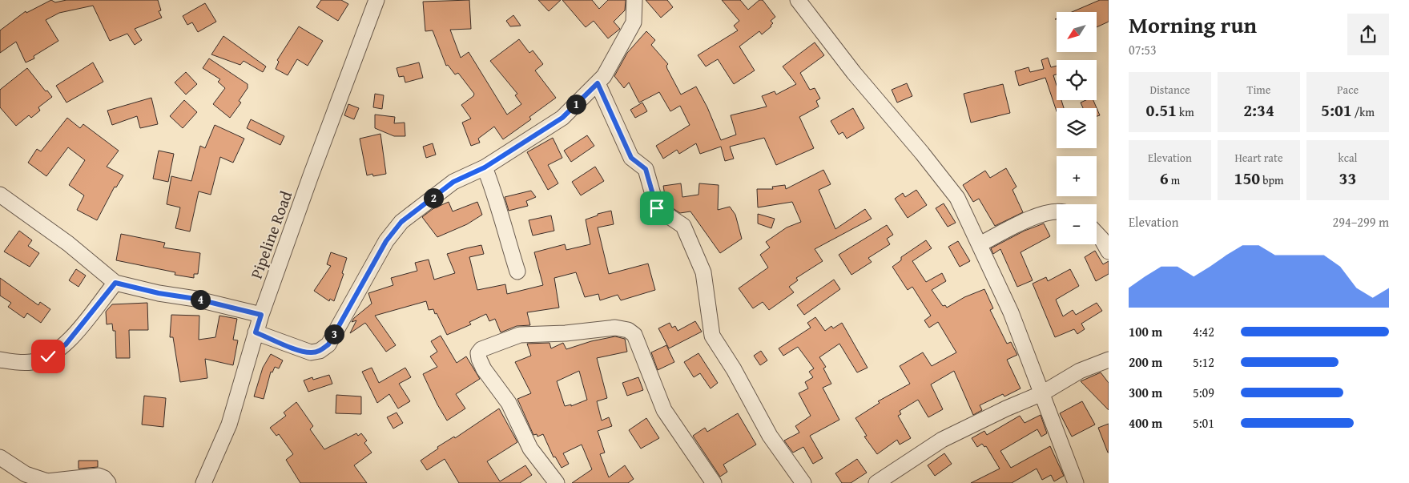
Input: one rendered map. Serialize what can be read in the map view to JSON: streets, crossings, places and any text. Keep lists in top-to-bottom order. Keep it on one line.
{"streets":{"street":["Pipeline Road"]},"north":"bottom left","page":{"heading":["Morning run","07:53"],"map_buttons":["+","−"],"stats":[["Distance","0.51 km"],["Time","2:34"],["Pace","5:01 /km"],["Elevation","6 m"],["Heart rate","150 bpm"],["kcal","33"]],"pins":["1","2","4","3"],"chart":["Elevation","294–299 m"],"list":[{"name":"100 m","note":"4:42"},{"name":"200 m","note":"5:12"},{"name":"300 m","note":"5:09"},{"name":"400 m","note":"5:01"}]}}
